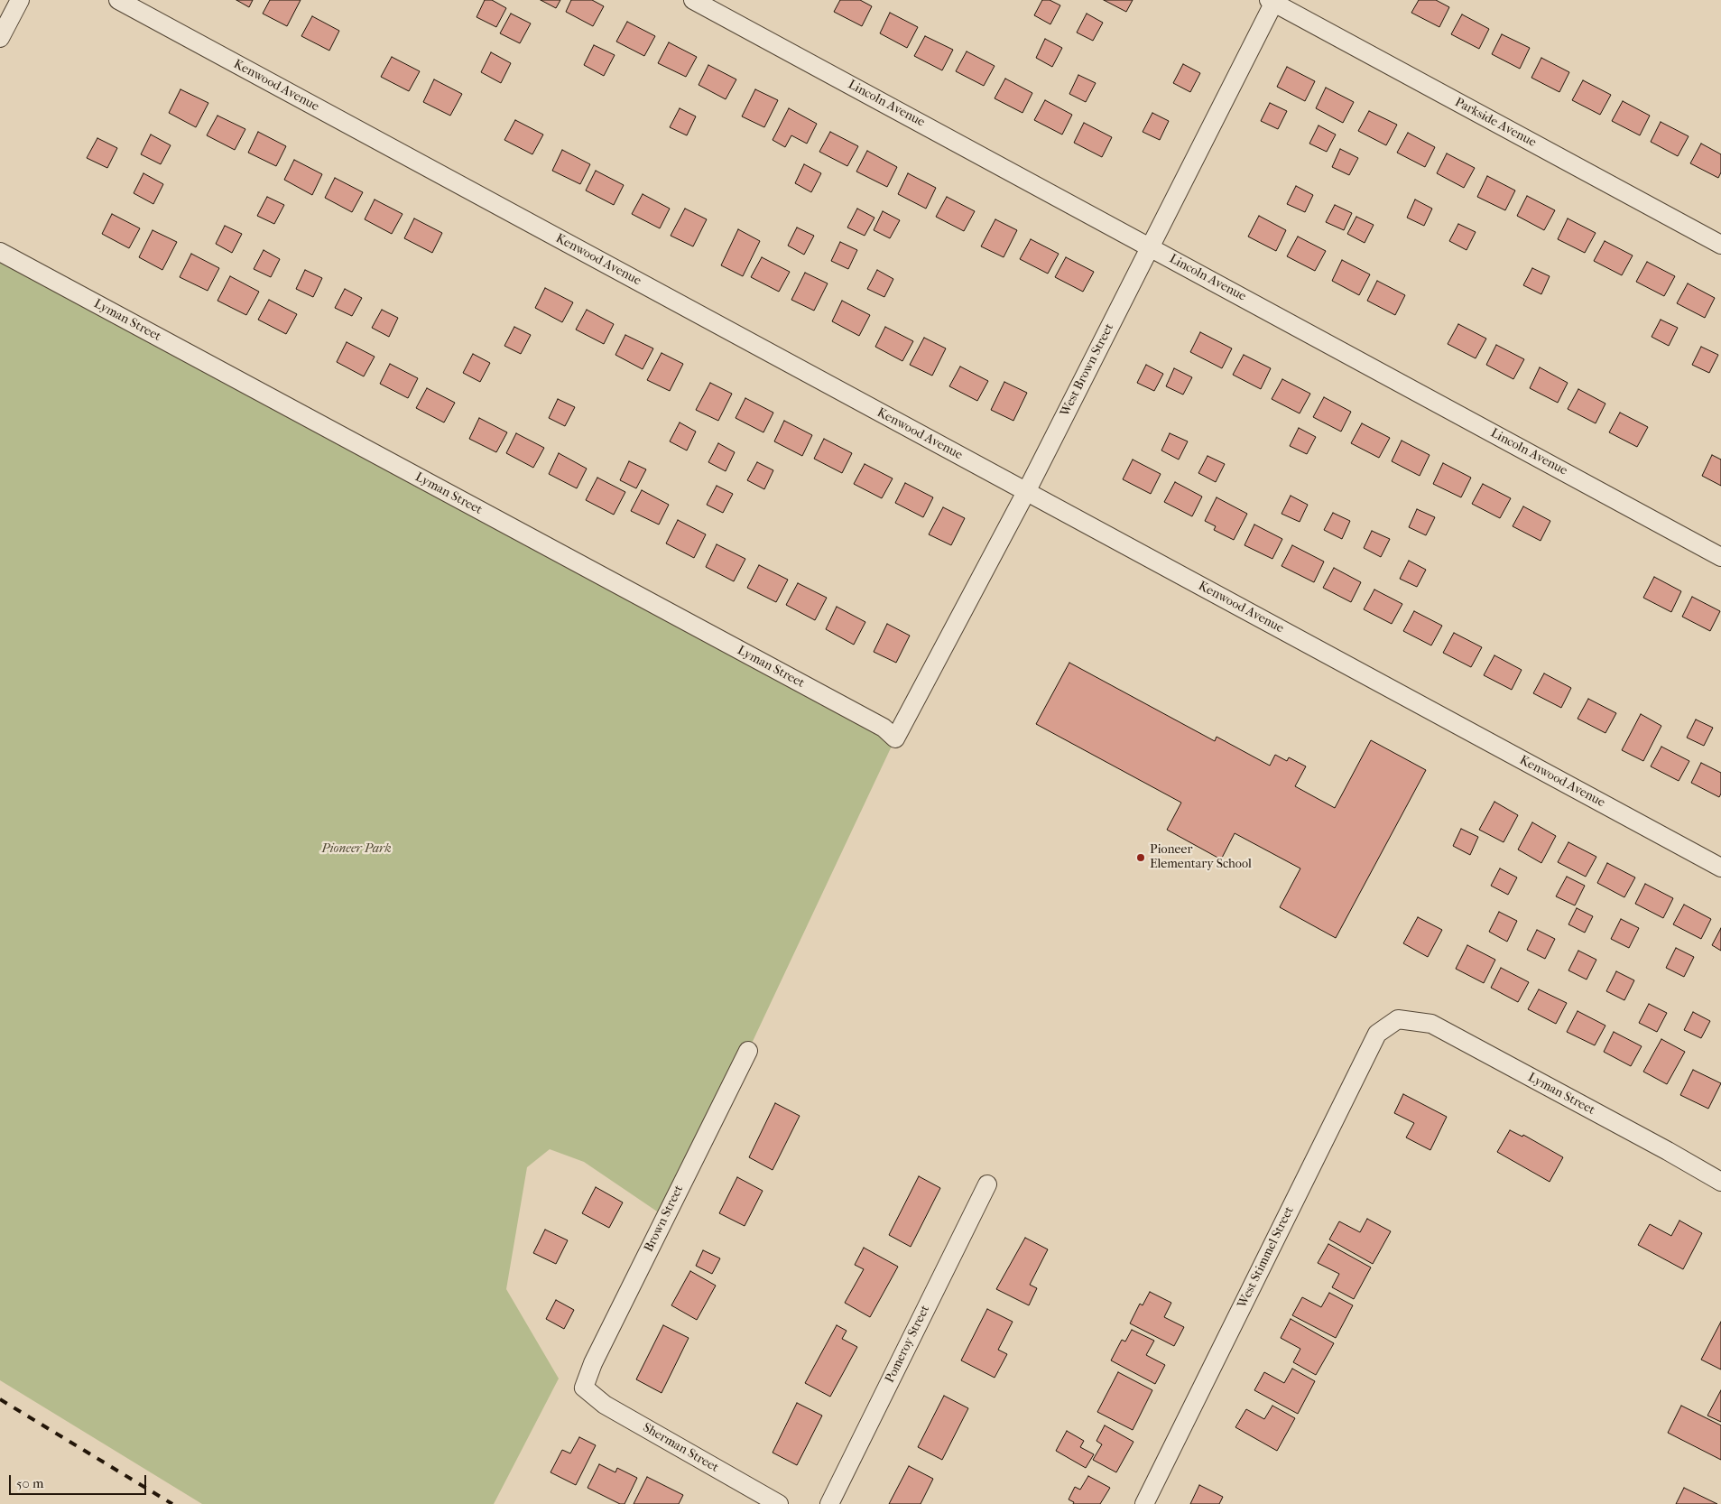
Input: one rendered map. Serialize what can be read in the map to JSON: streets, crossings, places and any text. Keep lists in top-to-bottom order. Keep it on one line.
{"streets":{"street":["Kenwood Avenue","Lincoln Avenue","Parkside Avenue","Lyman Street","West Brown Street","Brown Street","West Stimmel Street","Pomeroy Street","Sherman Street"]},"crossings":[["Kenwood Avenue","West Brown Street"],["Lincoln Avenue","West Brown Street"],["Parkside Avenue","West Brown Street"],["Lyman Street","West Brown Street"],["Lyman Street","West Stimmel Street"],["Brown Street","Sherman Street"]],"parks":["Pioneer Park"],"places":["Pioneer Elementary School"],"scale_bar":"50 m"}
